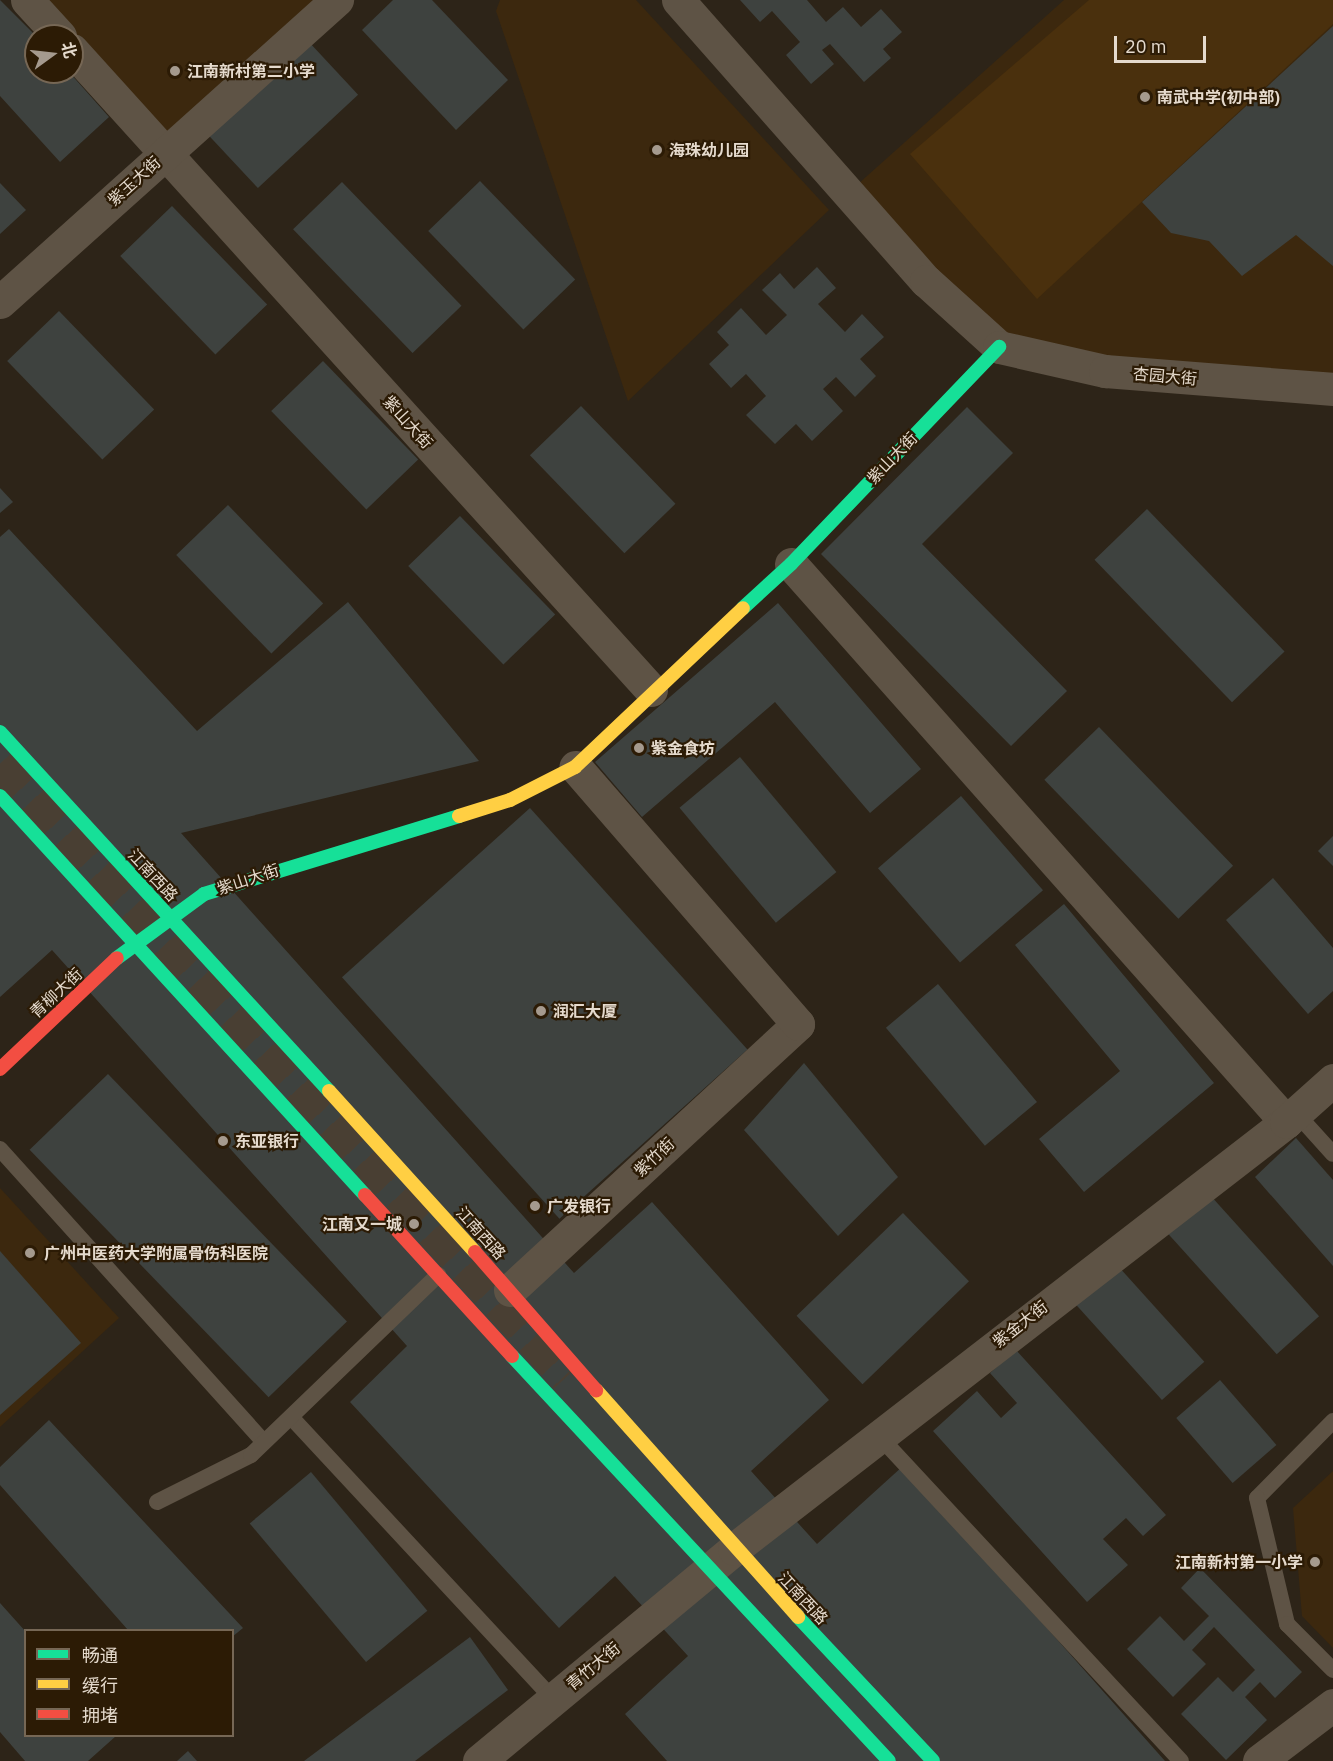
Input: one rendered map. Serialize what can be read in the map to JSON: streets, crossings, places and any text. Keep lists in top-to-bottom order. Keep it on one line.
{"streets":{"main road":["紫山大街","江南西路","青柳大街"],"street":["紫玉大街","杏园大街","紫竹街","紫金大街","青竹大街"]},"crossings":[["紫玉大街","紫山大街"],["杏园大街","紫山大街"],["紫山大街","江南西路"],["紫山大街","青柳大街"],["紫山大街","紫竹街"],["江南西路","紫竹街"],["江南西路","紫金大街"],["紫金大街","青竹大街"]],"places":["江南新村第二小学","南武中学(初中部)","海珠幼儿园","紫金食坊","润汇大厦","东亚银行","广发银行","江南又一城","广州中医药大学附属骨伤科医院","江南新村第一小学"],"legend":["畅通","缓行","拥堵"],"scale_bar":"20 m","north":"right"}
